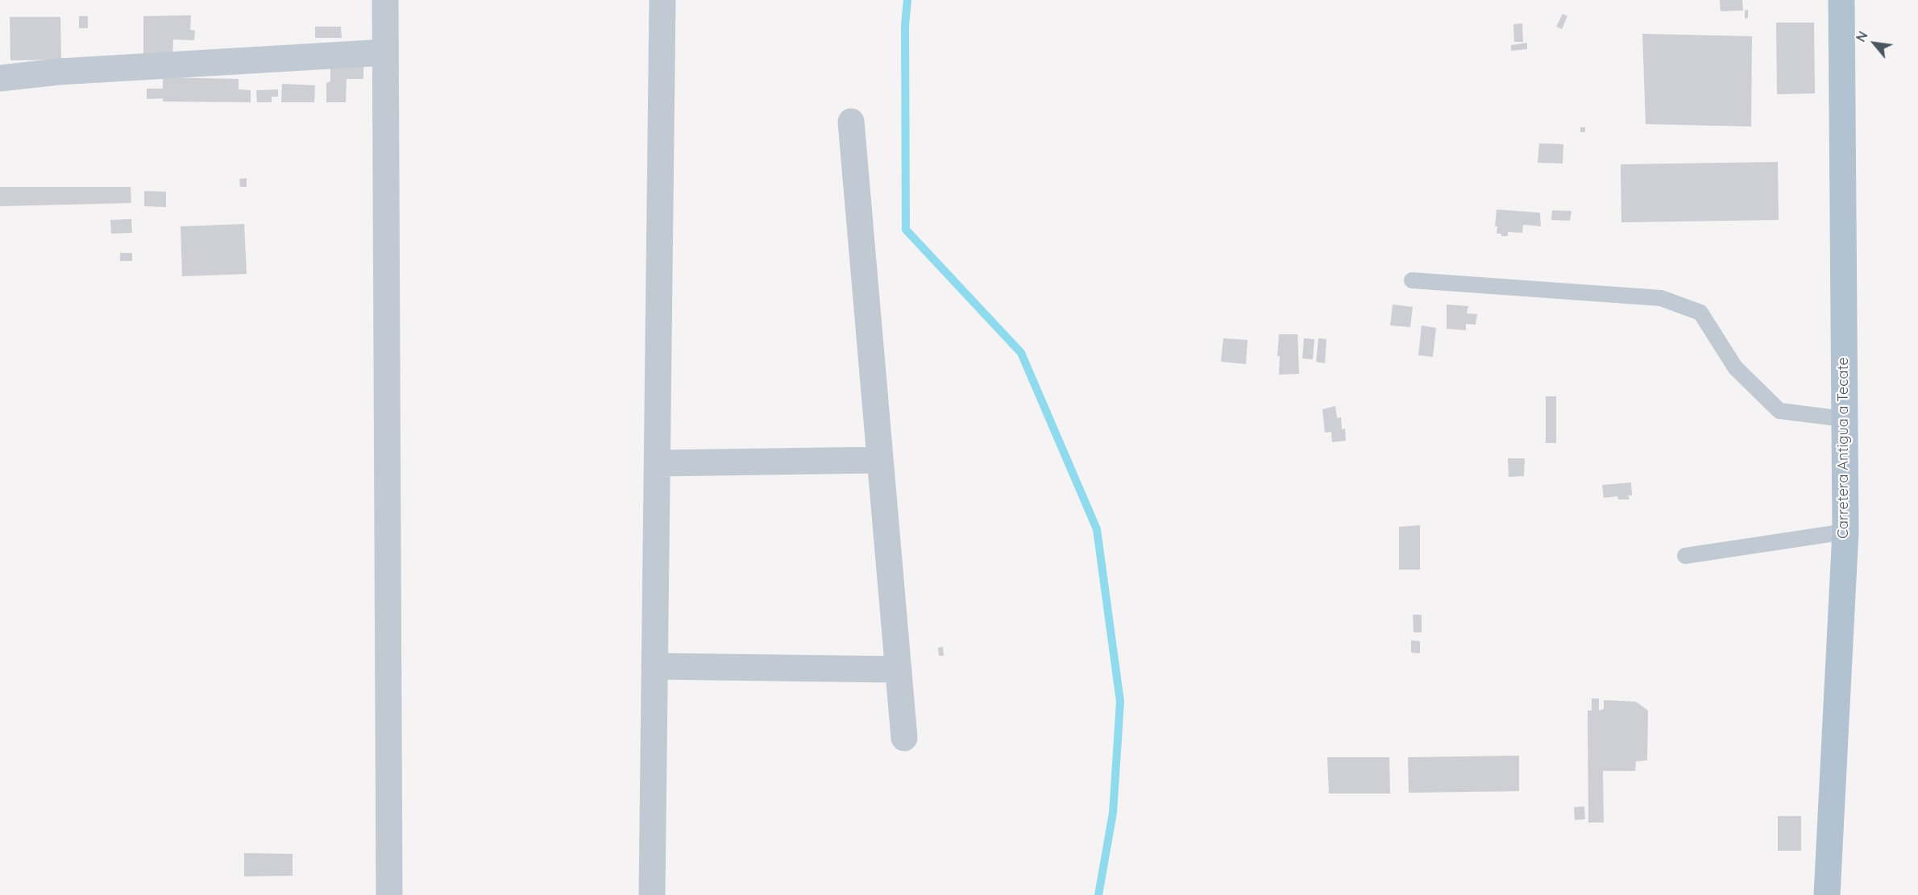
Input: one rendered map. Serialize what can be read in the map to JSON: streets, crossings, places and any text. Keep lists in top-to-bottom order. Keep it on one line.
{"streets":{"main road":["Carretera Antigua a Tecate"]},"north":"top left"}
